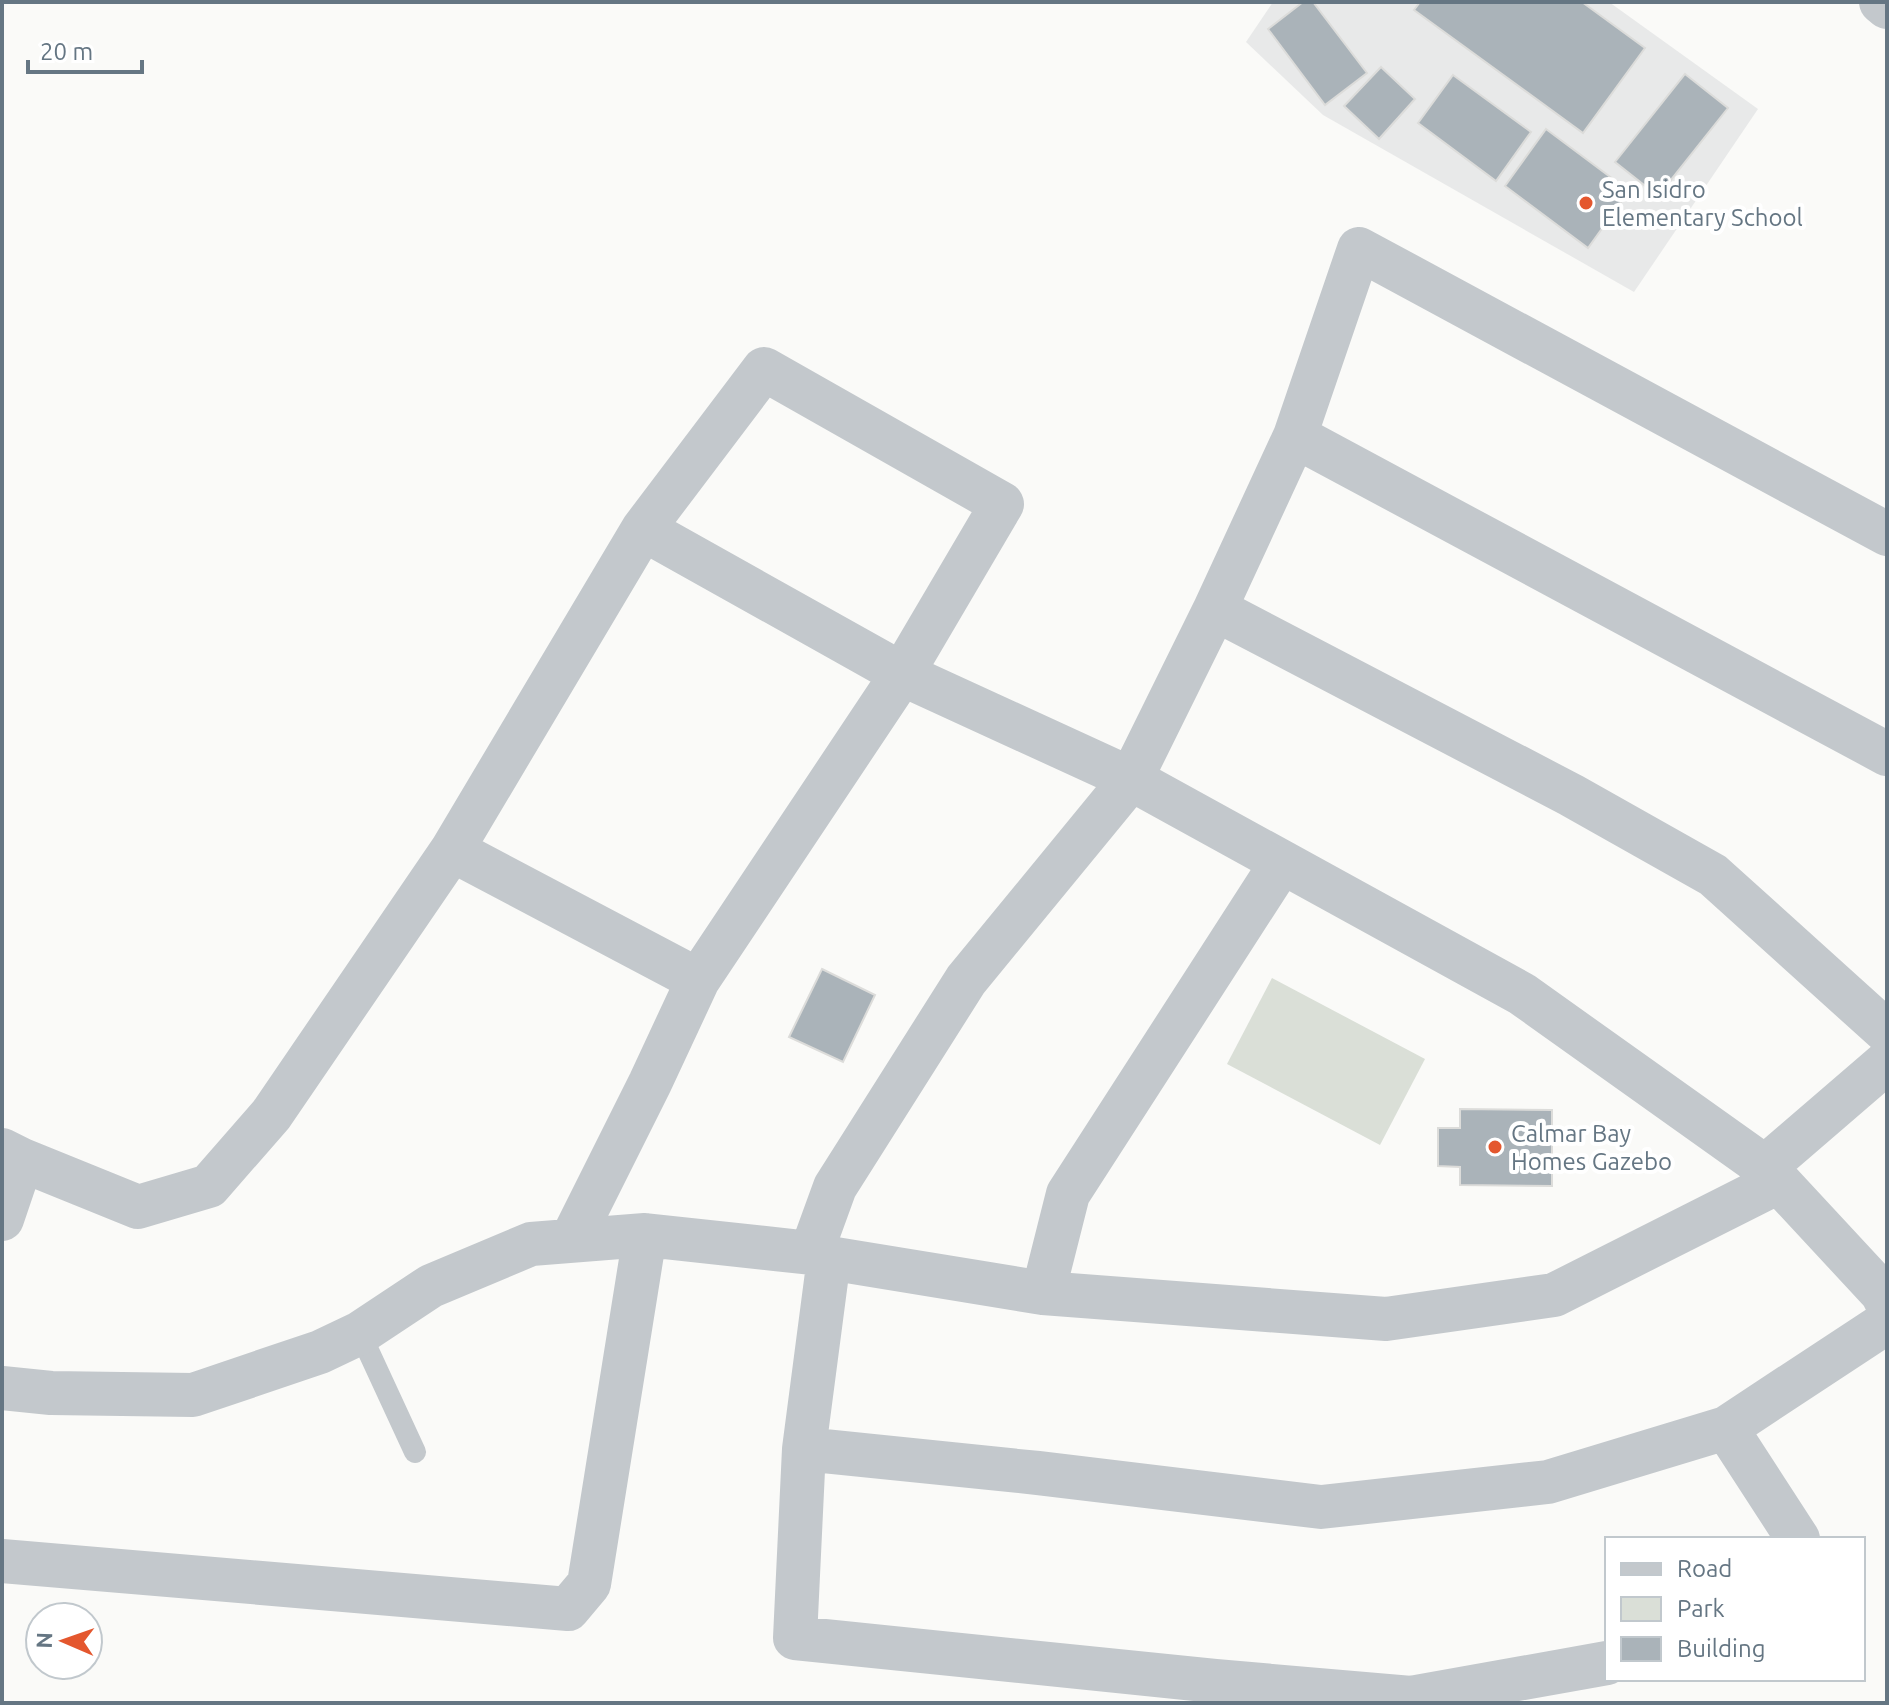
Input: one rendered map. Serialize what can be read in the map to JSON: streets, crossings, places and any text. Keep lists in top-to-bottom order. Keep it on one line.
{"places":["San Isidro Elementary School","Calmar Bay Homes Gazebo"],"legend":["Road","Park","Building"],"scale_bar":"20 m","north":"left"}
